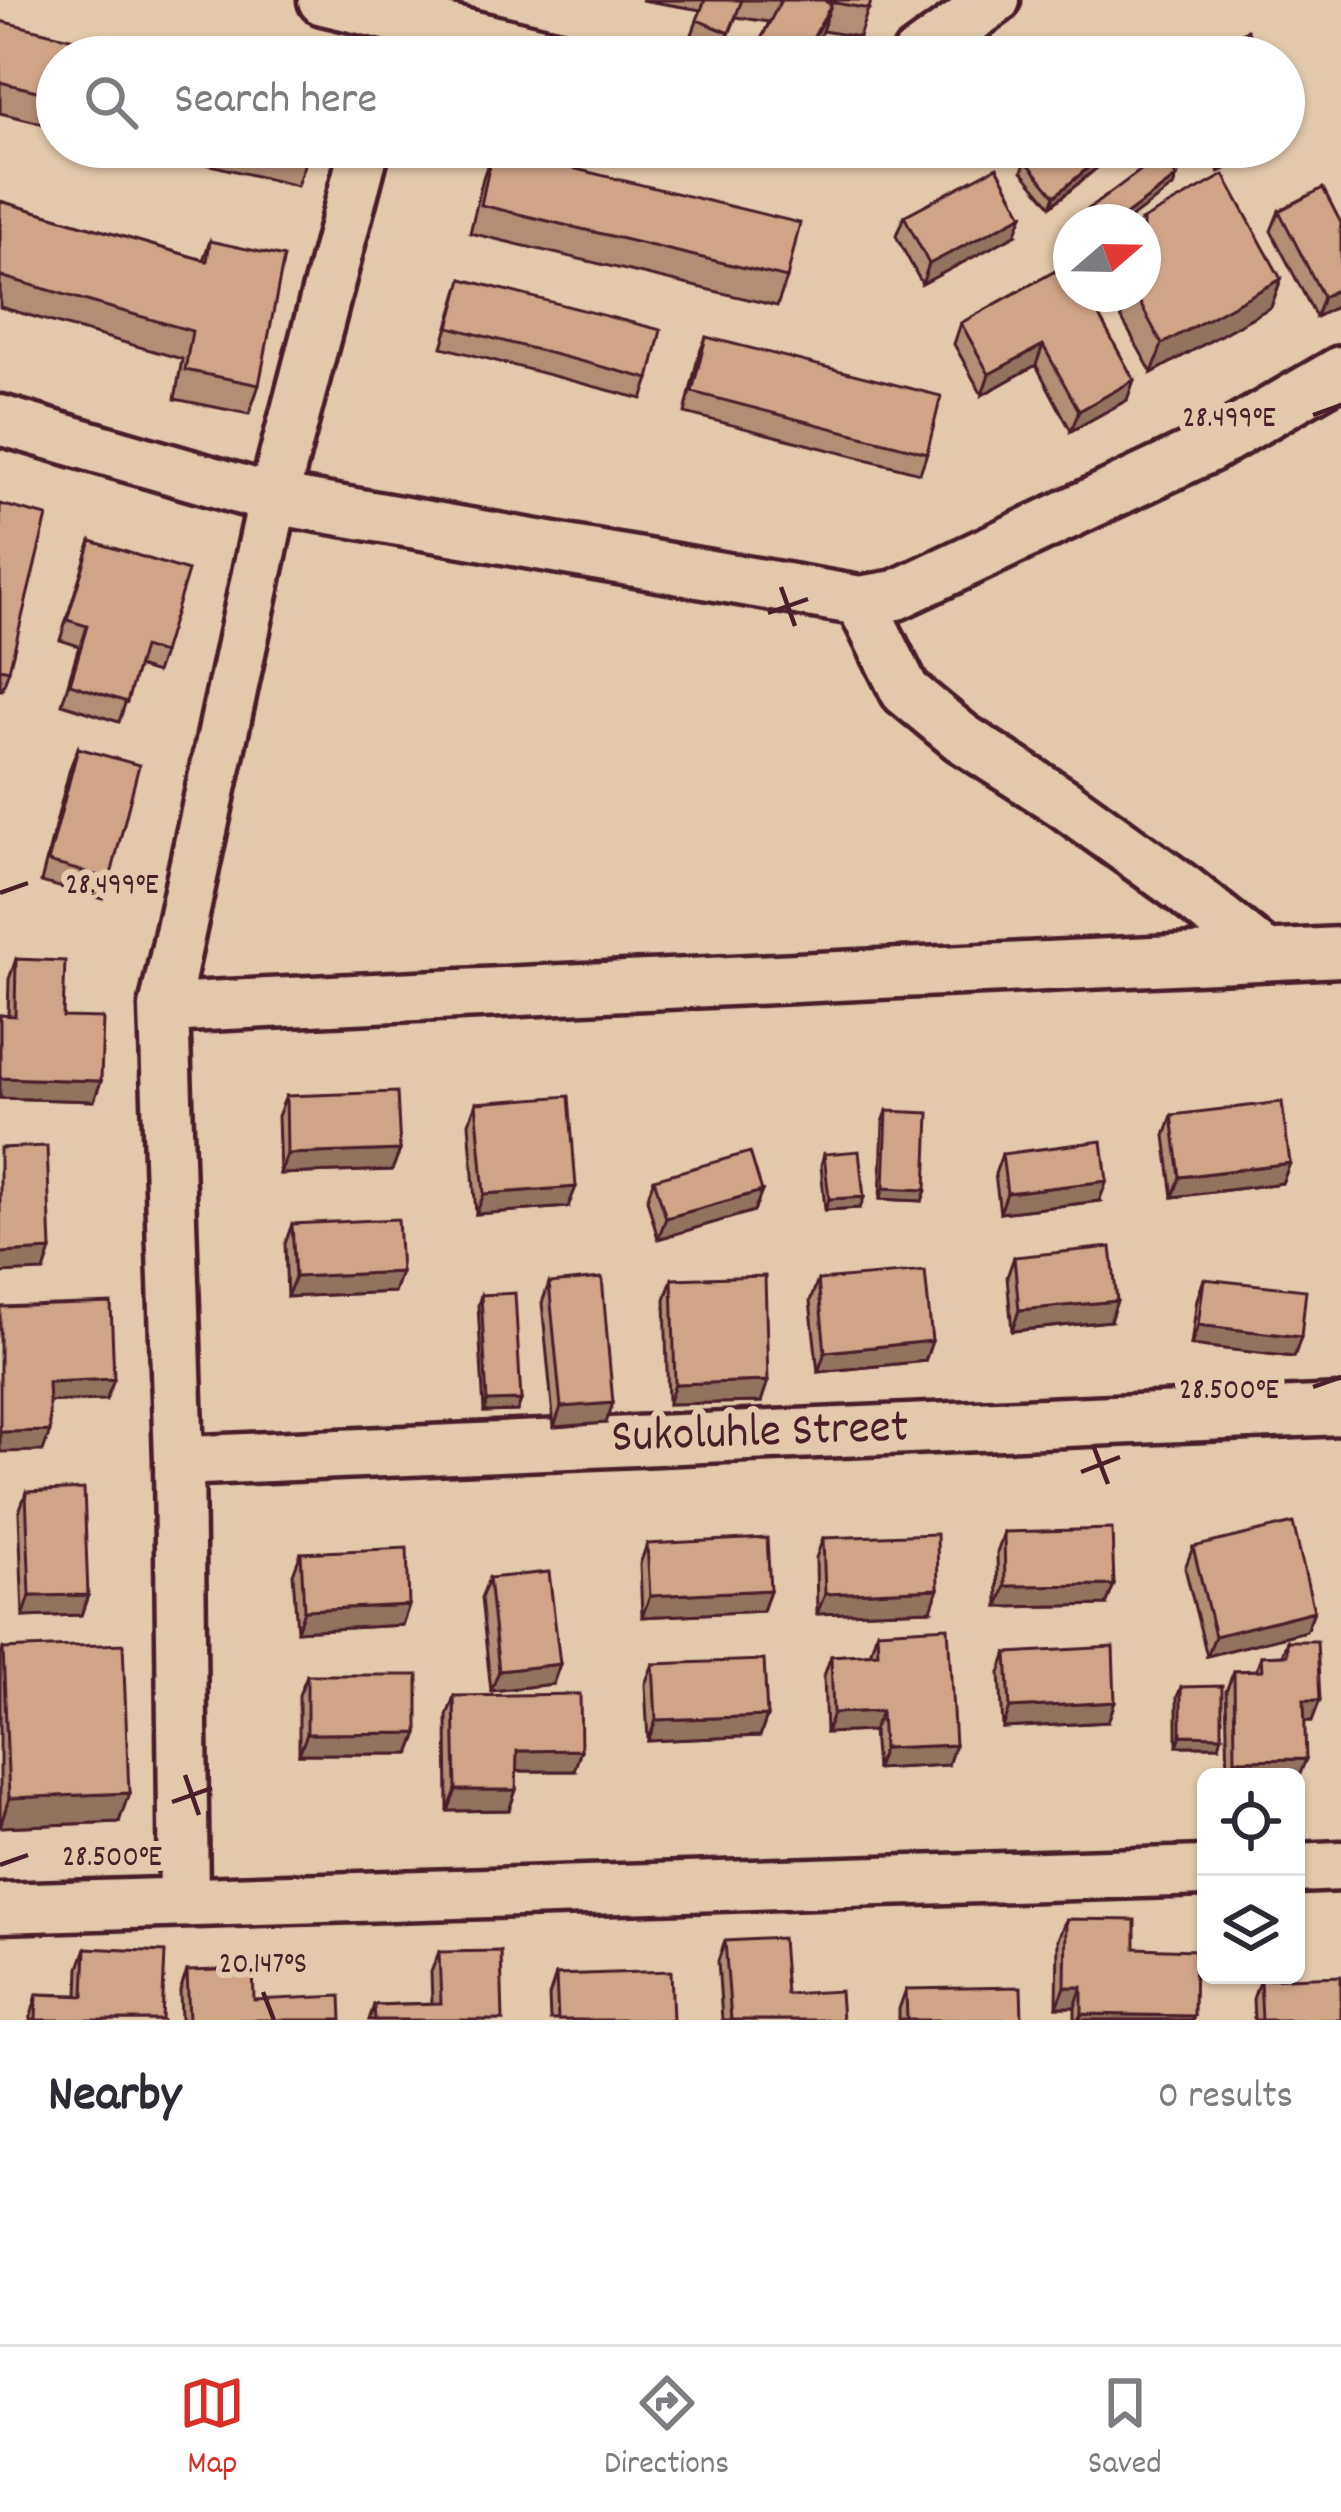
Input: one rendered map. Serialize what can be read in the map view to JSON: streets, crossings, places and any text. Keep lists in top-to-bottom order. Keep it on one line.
{"streets":{"street":["Sukoluhle Street"]},"north":"right","page":{"search":"Search here","heading":["Nearby","0 results"],"nav":["Map","Directions","Saved"]},"coordinates":["28.499°E","28.500°E","20.147°S"]}
